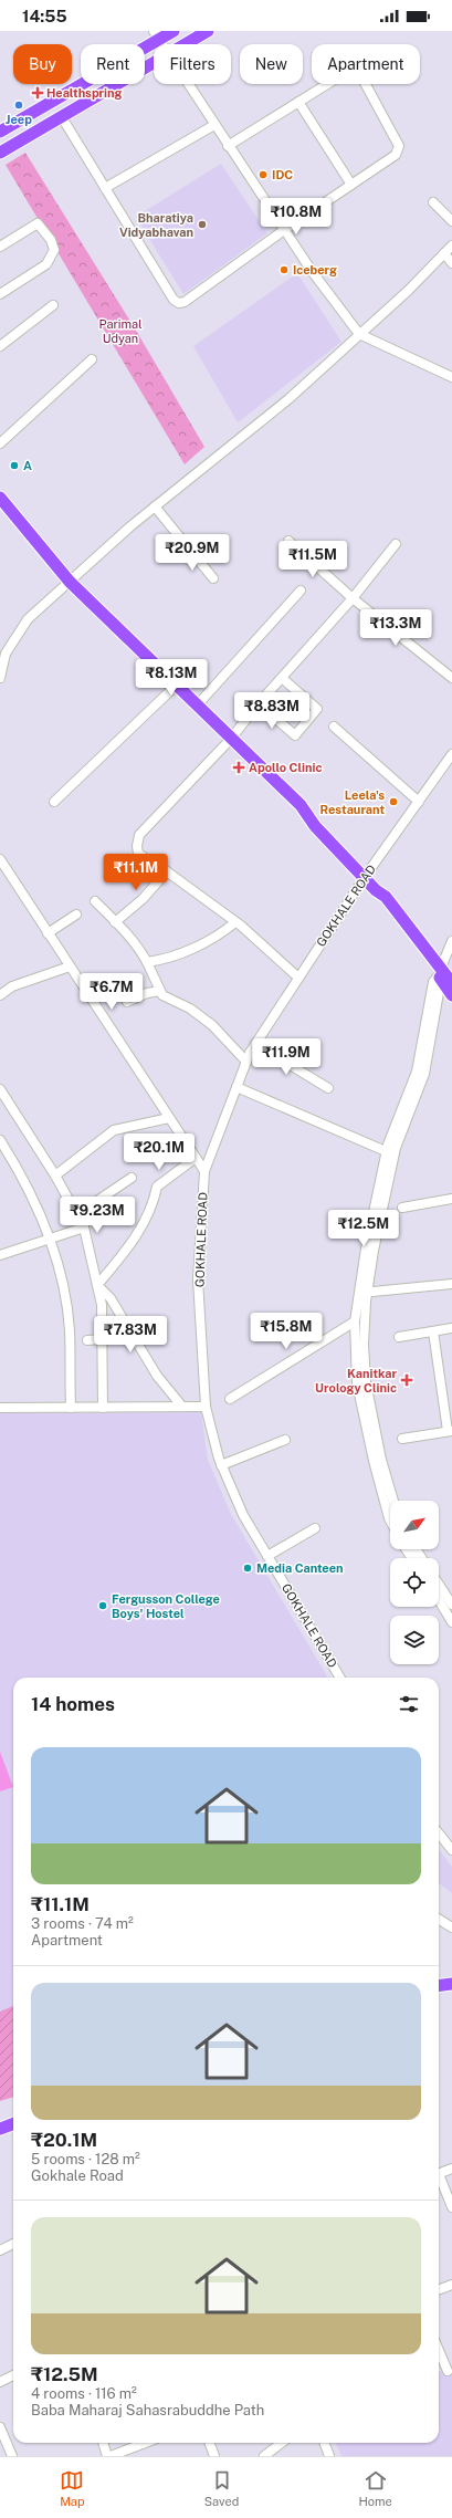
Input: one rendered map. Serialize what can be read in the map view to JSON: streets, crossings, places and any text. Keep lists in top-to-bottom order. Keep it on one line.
{"streets":{"street":["GOKHALE ROAD"]},"parks":["Parimal Udyan"],"places":{"health":["Healthspring","Apollo Clinic","Kanitkar Urology Clinic"],"other":["Jeep","IDC","Bharatiya Vidyabhavan","Iceberg","A","Leela's Restaurant","Media Canteen","Fergusson College Boys' Hostel"]},"north":"top right","page":{"status":"14:55","chip":["Buy","Rent","Filters","New","Apartment"],"price":["₹10.8M","₹20.9M","₹11.5M","₹13.3M","₹8.13M","₹8.83M","₹11.1M","₹6.7M","₹11.9M","₹20.1M","₹9.23M","₹12.5M","₹15.8M","₹7.83M"],"heading":"14 homes","list":[{"name":"₹11.1M","note":"3 rooms · 74 m² · Apartment"},{"name":"₹20.1M","note":"5 rooms · 128 m² · Gokhale Road"},{"name":"₹12.5M","note":"4 rooms · 116 m² · Baba Maharaj Sahasrabuddhe Path"}],"tabs":["Map","Saved","Home"]}}
